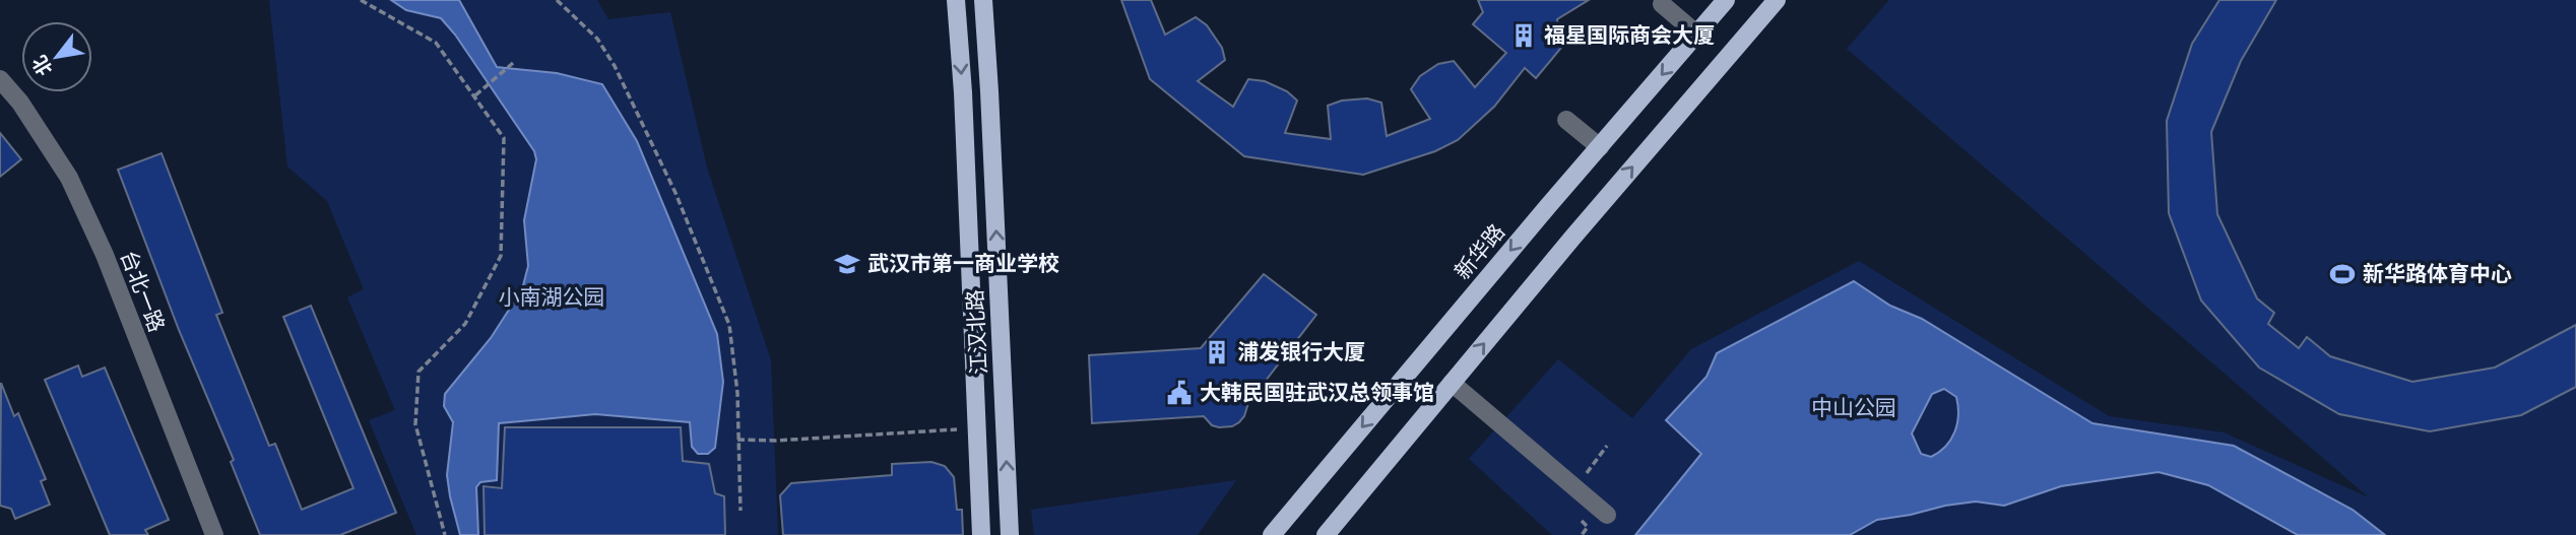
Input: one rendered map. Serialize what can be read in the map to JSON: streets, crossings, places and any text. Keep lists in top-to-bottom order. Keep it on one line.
{"streets":{"main road":["新华路","江汉北路"],"street":["台北一路"]},"parks":["小南湖公园","中山公园"],"places":{"building":["福星国际商会大厦","浦发银行大厦"],"school or university":["武汉市第一商业学校"],"sports":["新华路体育中心"],"public building":["大韩民国驻武汉总领事馆"]},"north":"bottom left"}
